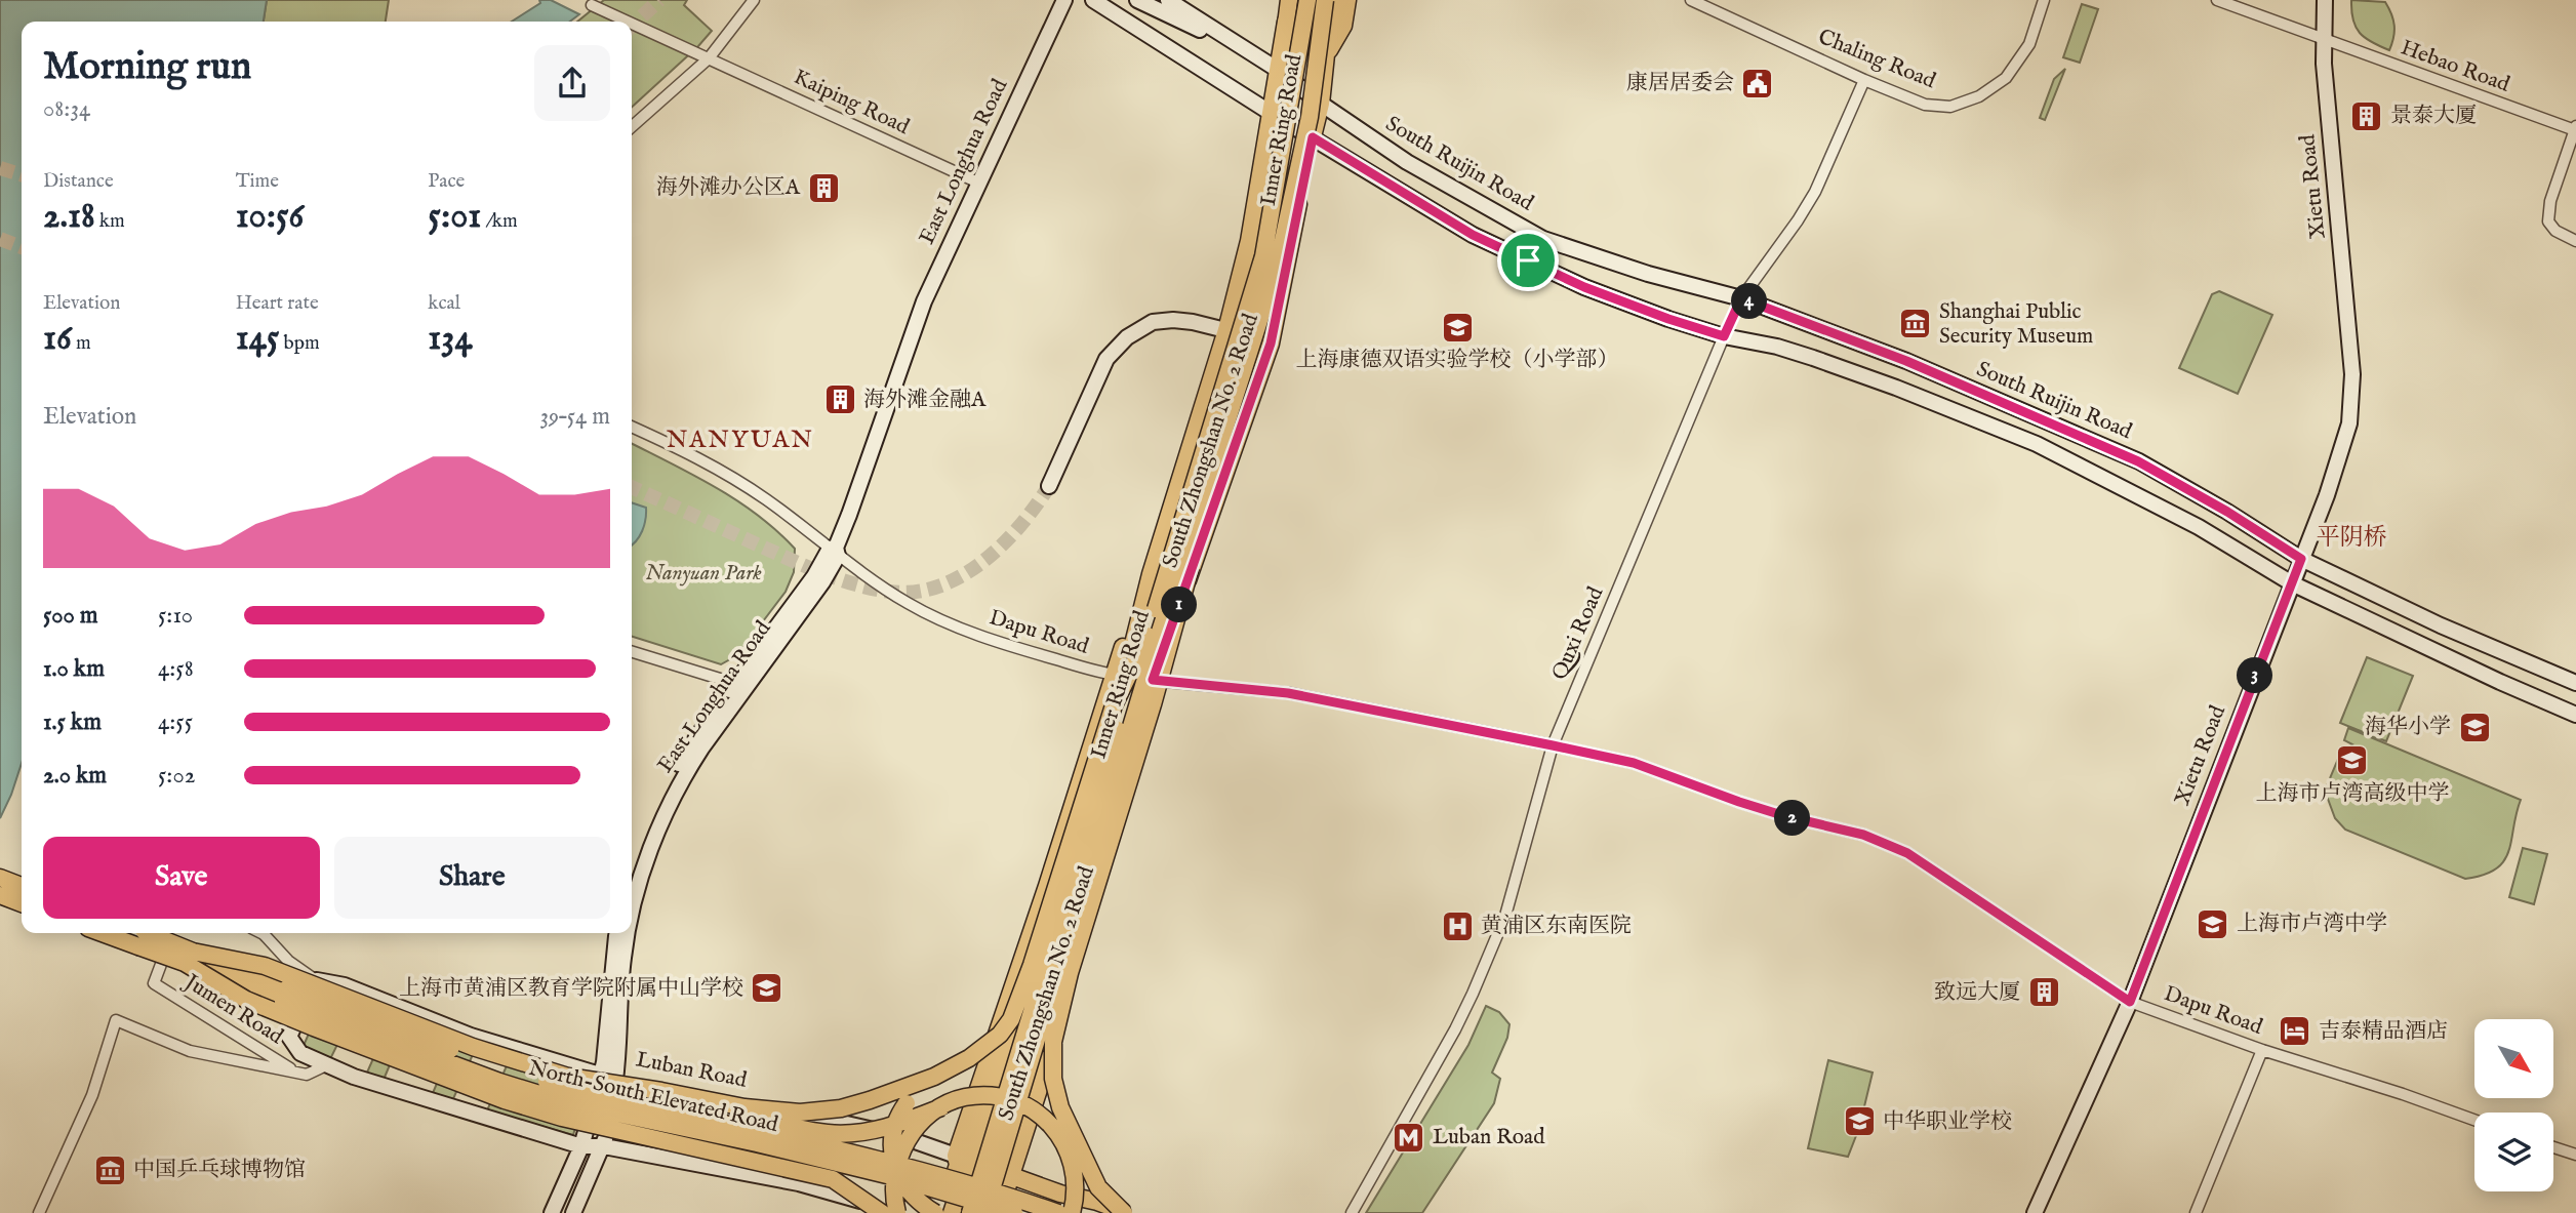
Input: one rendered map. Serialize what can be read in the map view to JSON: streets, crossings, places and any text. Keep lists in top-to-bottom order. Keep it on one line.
{"streets":{"main road":["Inner Ring Road","East Longhua Road","South Ruijin Road","Xietu Road","South Zhongshan No. 2 Road","Luban Road","North-South Elevated Road"],"street":["Chaling Road","Hebao Road","Kaiping Road","Dapu Road","Quxi Road","Jumen Road"]},"crossings":[["Chaling Road","Quxi Road"],["Hebao Road","Xietu Road"],["Kaiping Road","East Longhua Road"],["East Longhua Road","Dapu Road"],["East Longhua Road","Luban Road"],["South Ruijin Road","Xietu Road"],["South Ruijin Road","South Zhongshan No. 2 Road"],["South Ruijin Road","Quxi Road"],["Xietu Road","Dapu Road"],["South Zhongshan No. 2 Road","Dapu Road"],["South Zhongshan No. 2 Road","Luban Road"],["Dapu Road","Quxi Road"],["Jumen Road","Luban Road"]],"districts":["NANYUAN","平阴桥"],"parks":["Nanyuan Park"],"places":{"public building":["康居居委会"],"building":["景泰大厦","海外滩办公区A","海外滩金融A","致远大厦"],"museum":["Shanghai Public Security Museum","中国乒乓球博物馆"],"school or university":["上海康德双语实验学校（小学部）","海华小学","上海市卢湾高级中学","上海市卢湾中学","上海市黄浦区教育学院附属中山学校","中华职业学校"],"hospital":["黄浦区东南医院"],"hotel":["吉泰精品酒店"],"metro station":["Luban Road"]},"north":"bottom right","page":{"heading":["Morning run","08:34"],"stats":[["Distance","2.18 km"],["Time","10:56"],["Pace","5:01 /km"],["Elevation","16 m"],["Heart rate","145 bpm"],["kcal","134"]],"pins":["4","1","3","2"],"chart":["Elevation","39–54 m"],"list":[{"name":"500 m","note":"5:10"},{"name":"1.0 km","note":"4:58"},{"name":"1.5 km","note":"4:55"},{"name":"2.0 km","note":"5:02"}],"buttons":["Save","Share"]}}
